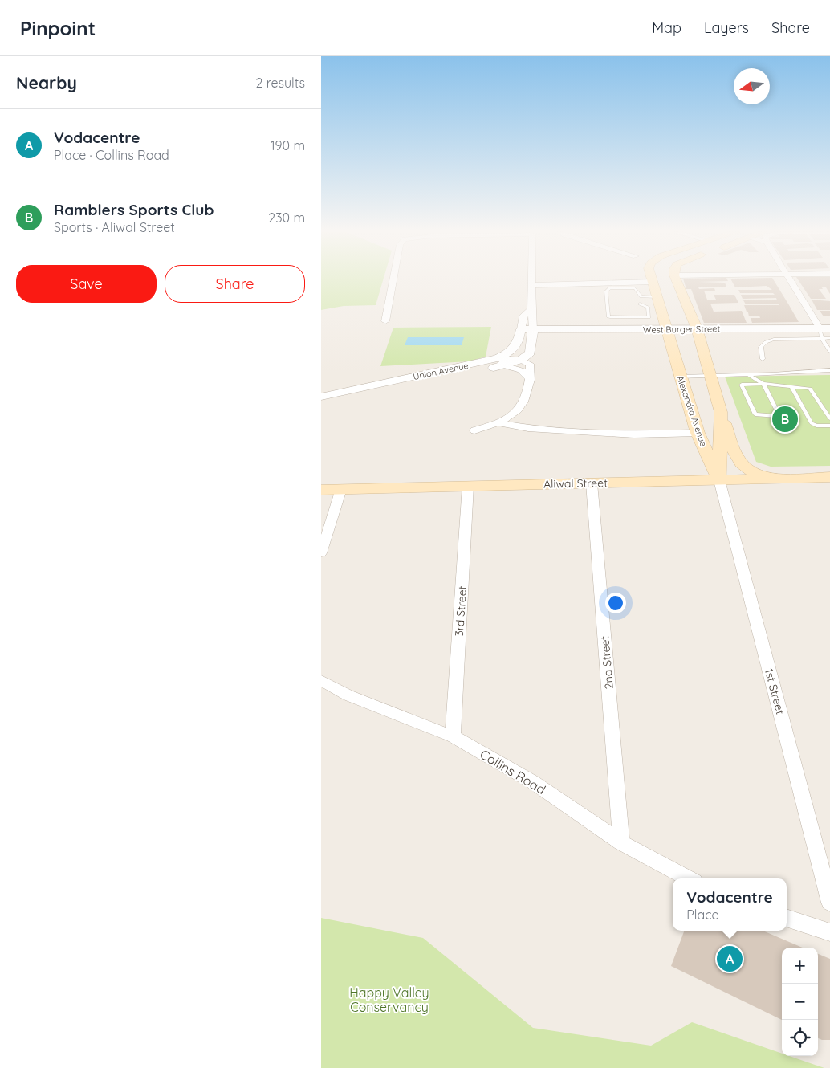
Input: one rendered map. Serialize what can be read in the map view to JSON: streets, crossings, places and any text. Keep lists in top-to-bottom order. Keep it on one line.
{"streets":{"main road":["Alexandra Avenue","Aliwal Street"],"street":["West Burger Street","Union Avenue","3rd Street","2nd Street","1st Street","Collins Road"]},"crossings":[["West Burger Street","Union Avenue"],["West Burger Street","Alexandra Avenue"],["Alexandra Avenue","Aliwal Street"],["Alexandra Avenue","1st Street"],["Aliwal Street","3rd Street"],["Aliwal Street","2nd Street"],["Aliwal Street","1st Street"],["3rd Street","Collins Road"],["2nd Street","Collins Road"]],"parks":["Happy Valley Conservancy"],"north":"left","page":{"header":"Pinpoint","nav":["Map","Layers","Share"],"heading":["Nearby","2 results"],"list":[{"mark":"A","name":"Vodacentre","note":"Place · Collins Road","value":"190 m"},{"mark":"B","name":"Ramblers Sports Club","note":"Sports · Aliwal Street","value":"230 m"}],"buttons":["Save","Share"],"pins":["B","A"],"popup":["Vodacentre","Place"],"map_buttons":["+","−"]}}
